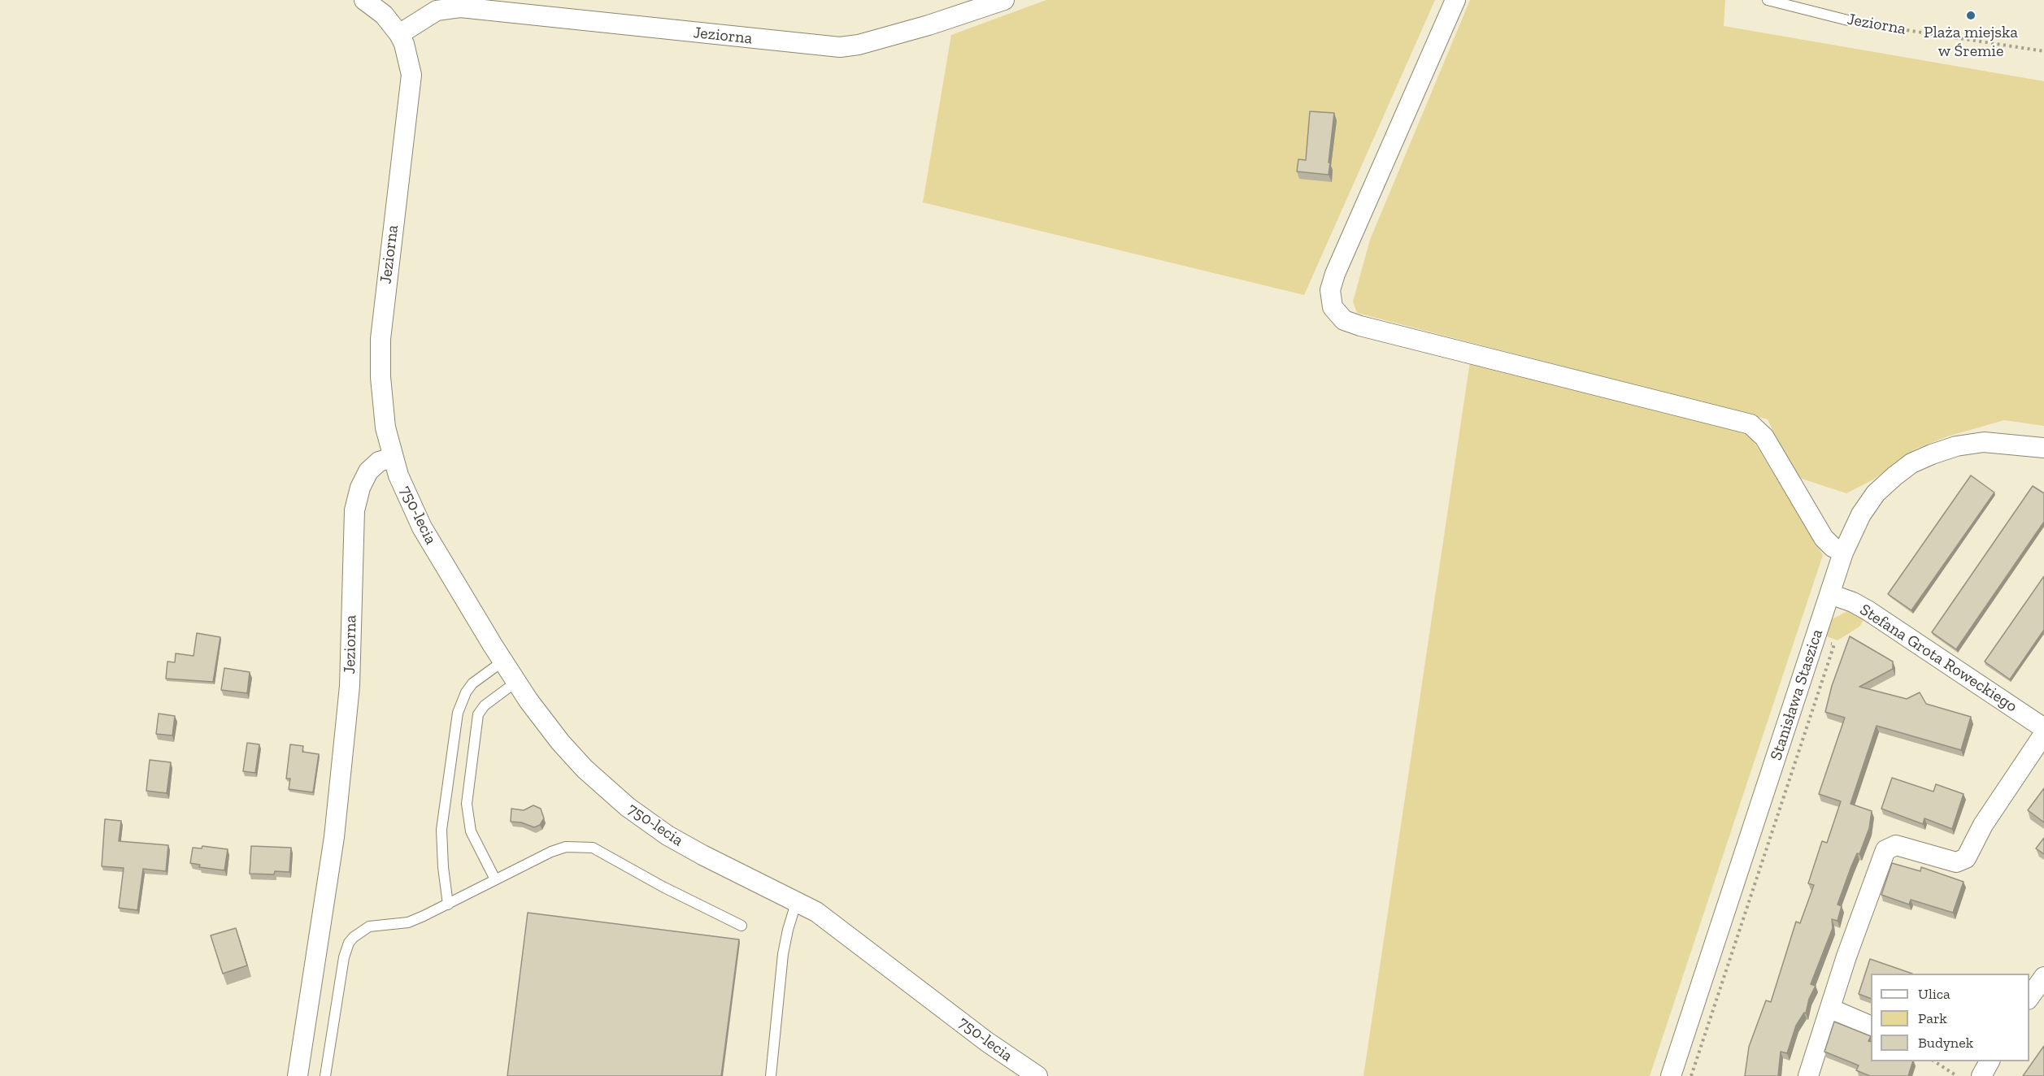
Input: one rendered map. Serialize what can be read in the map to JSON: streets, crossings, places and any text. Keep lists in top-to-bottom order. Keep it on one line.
{"streets":{"street":["Jeziorna","750-lecia","Stefana Grota Roweckiego","Stanisława Staszica"]},"crossings":[["Jeziorna","750-lecia"],["Stefana Grota Roweckiego","Stanisława Staszica"]],"places":["Plaża miejska w Śremie"],"legend":["Ulica","Park","Budynek"]}
